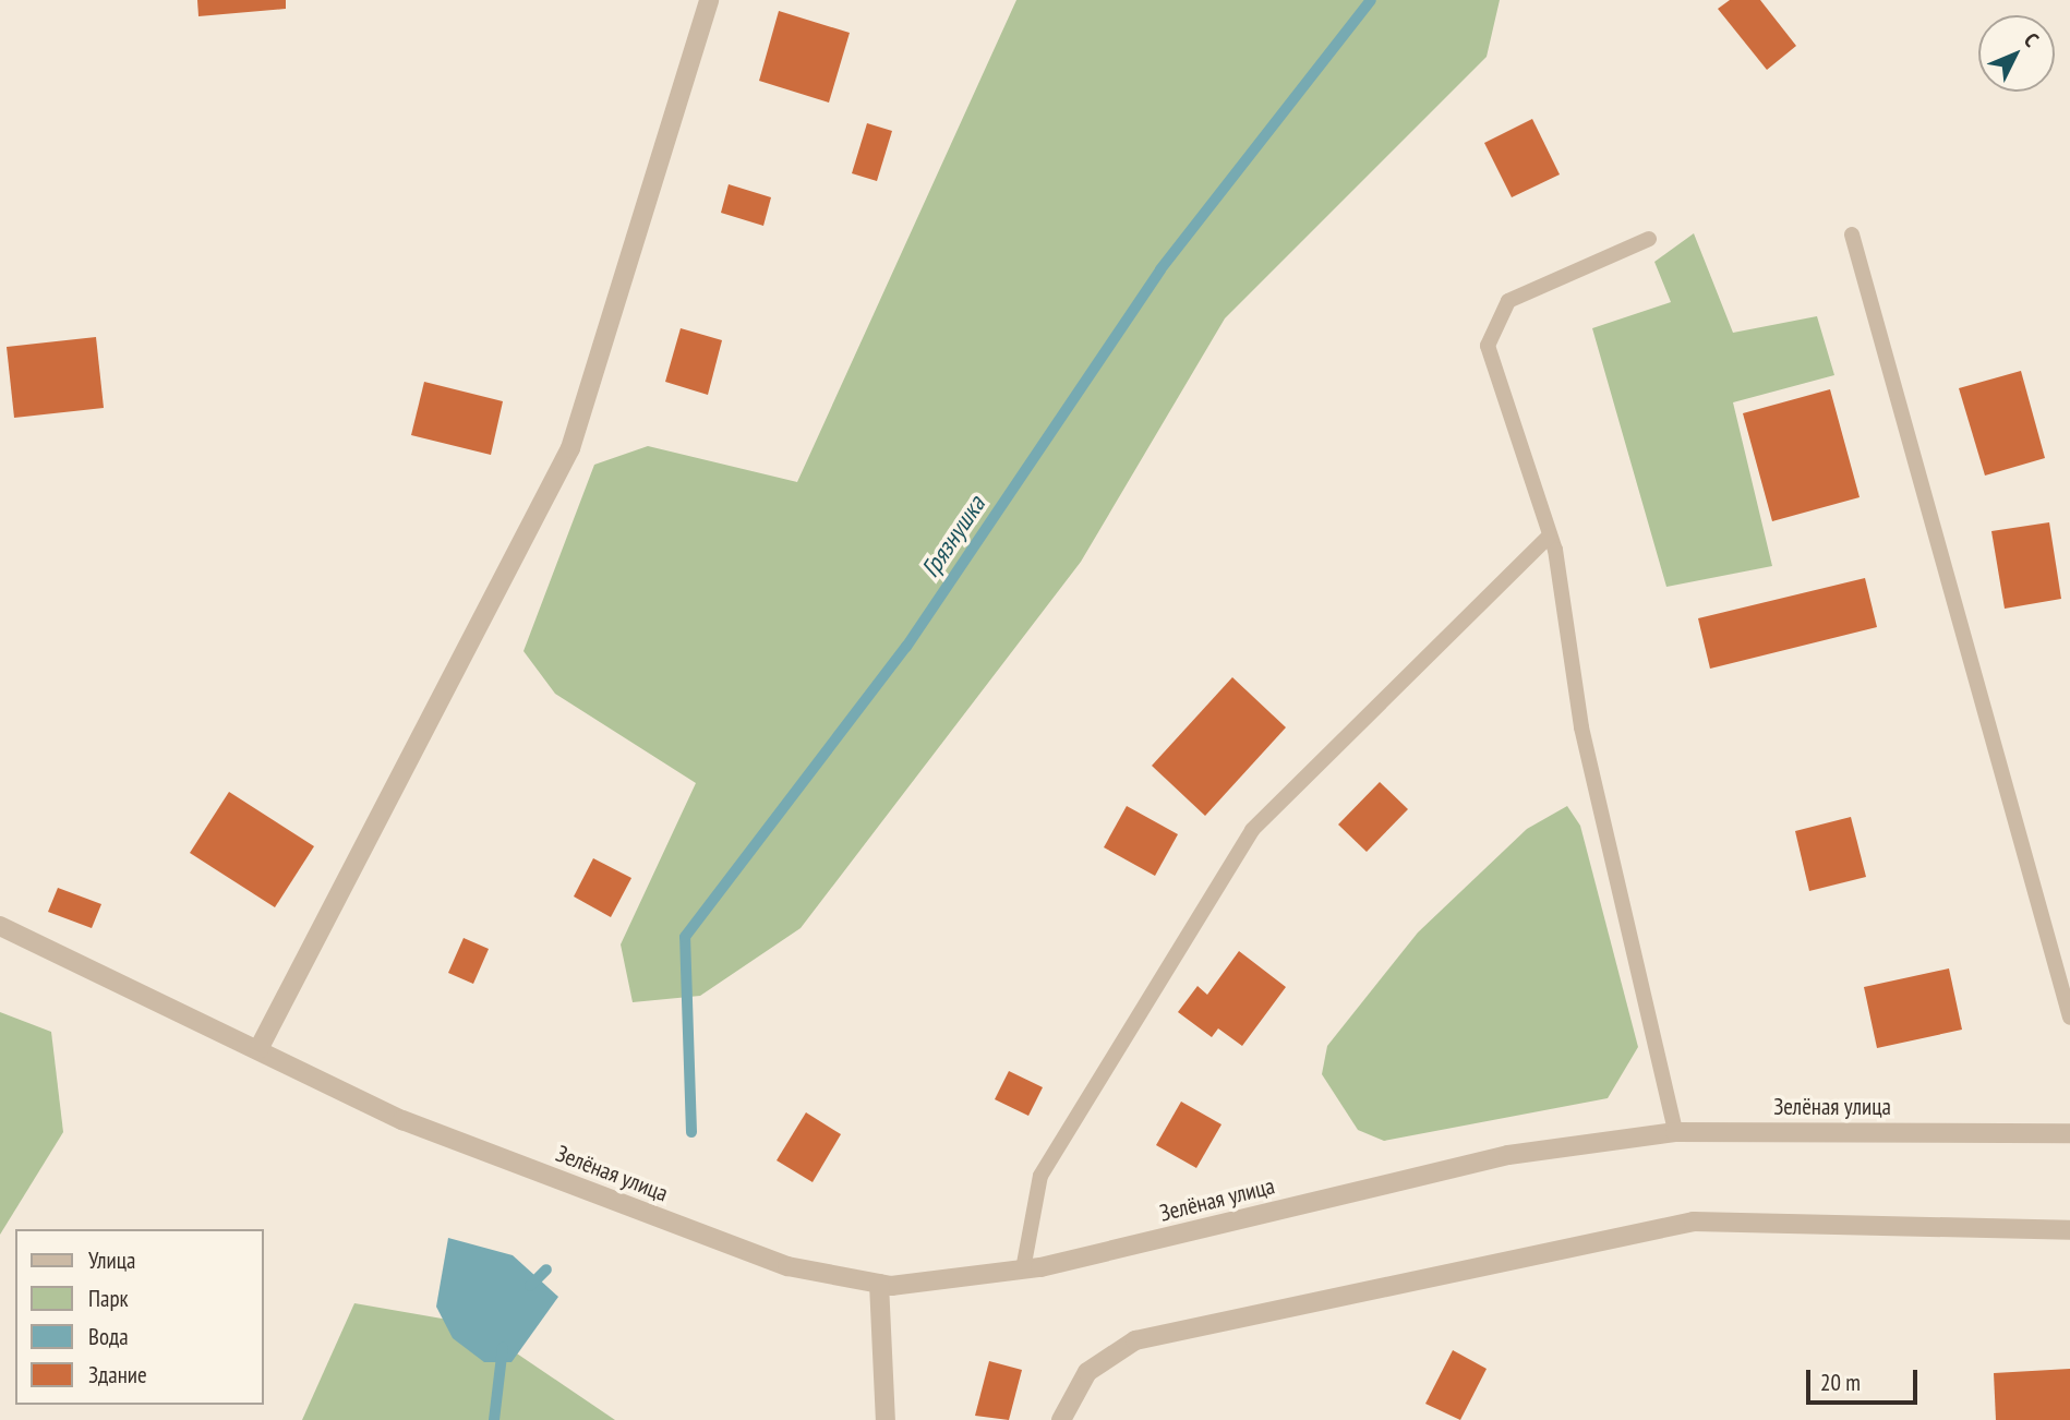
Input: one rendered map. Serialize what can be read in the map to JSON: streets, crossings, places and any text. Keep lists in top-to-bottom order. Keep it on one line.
{"streets":{"street":["Зелёная улица"]},"water":["Грязнушка"],"legend":["Улица","Парк","Вода","Здание"],"scale_bar":"20 m","north":"top right"}
